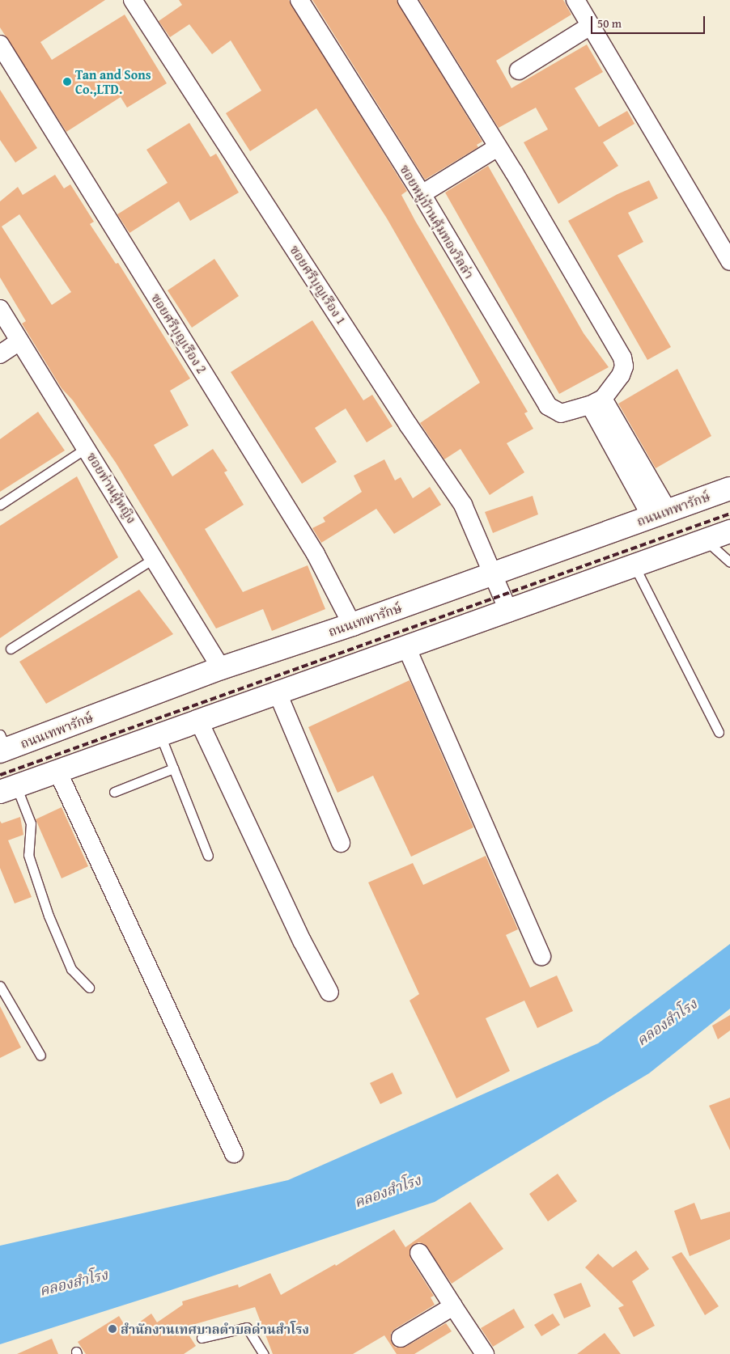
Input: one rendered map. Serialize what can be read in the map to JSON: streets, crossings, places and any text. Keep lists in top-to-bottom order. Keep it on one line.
{"streets":{"main road":["ถนนเทพารักษ์"],"street":["ซอยหมู่บ้านคุ้มทองวิลล่า","ซอยศรีบุญเรือง 1","ซอยศรีบุญเรือง 2","ซอยท่านผู้หญิง"]},"crossings":[["ซอยศรีบุญเรือง 1","ถนนเทพารักษ์"],["ซอยศรีบุญเรือง 2","ถนนเทพารักษ์"],["ซอยท่านผู้หญิง","ถนนเทพารักษ์"]],"water":["คลองสำโรง"],"places":["Tan and Sons Co.,LTD.","สำนักงานเทศบาลตำบลด่านสำโรง"],"scale_bar":"50 m"}
